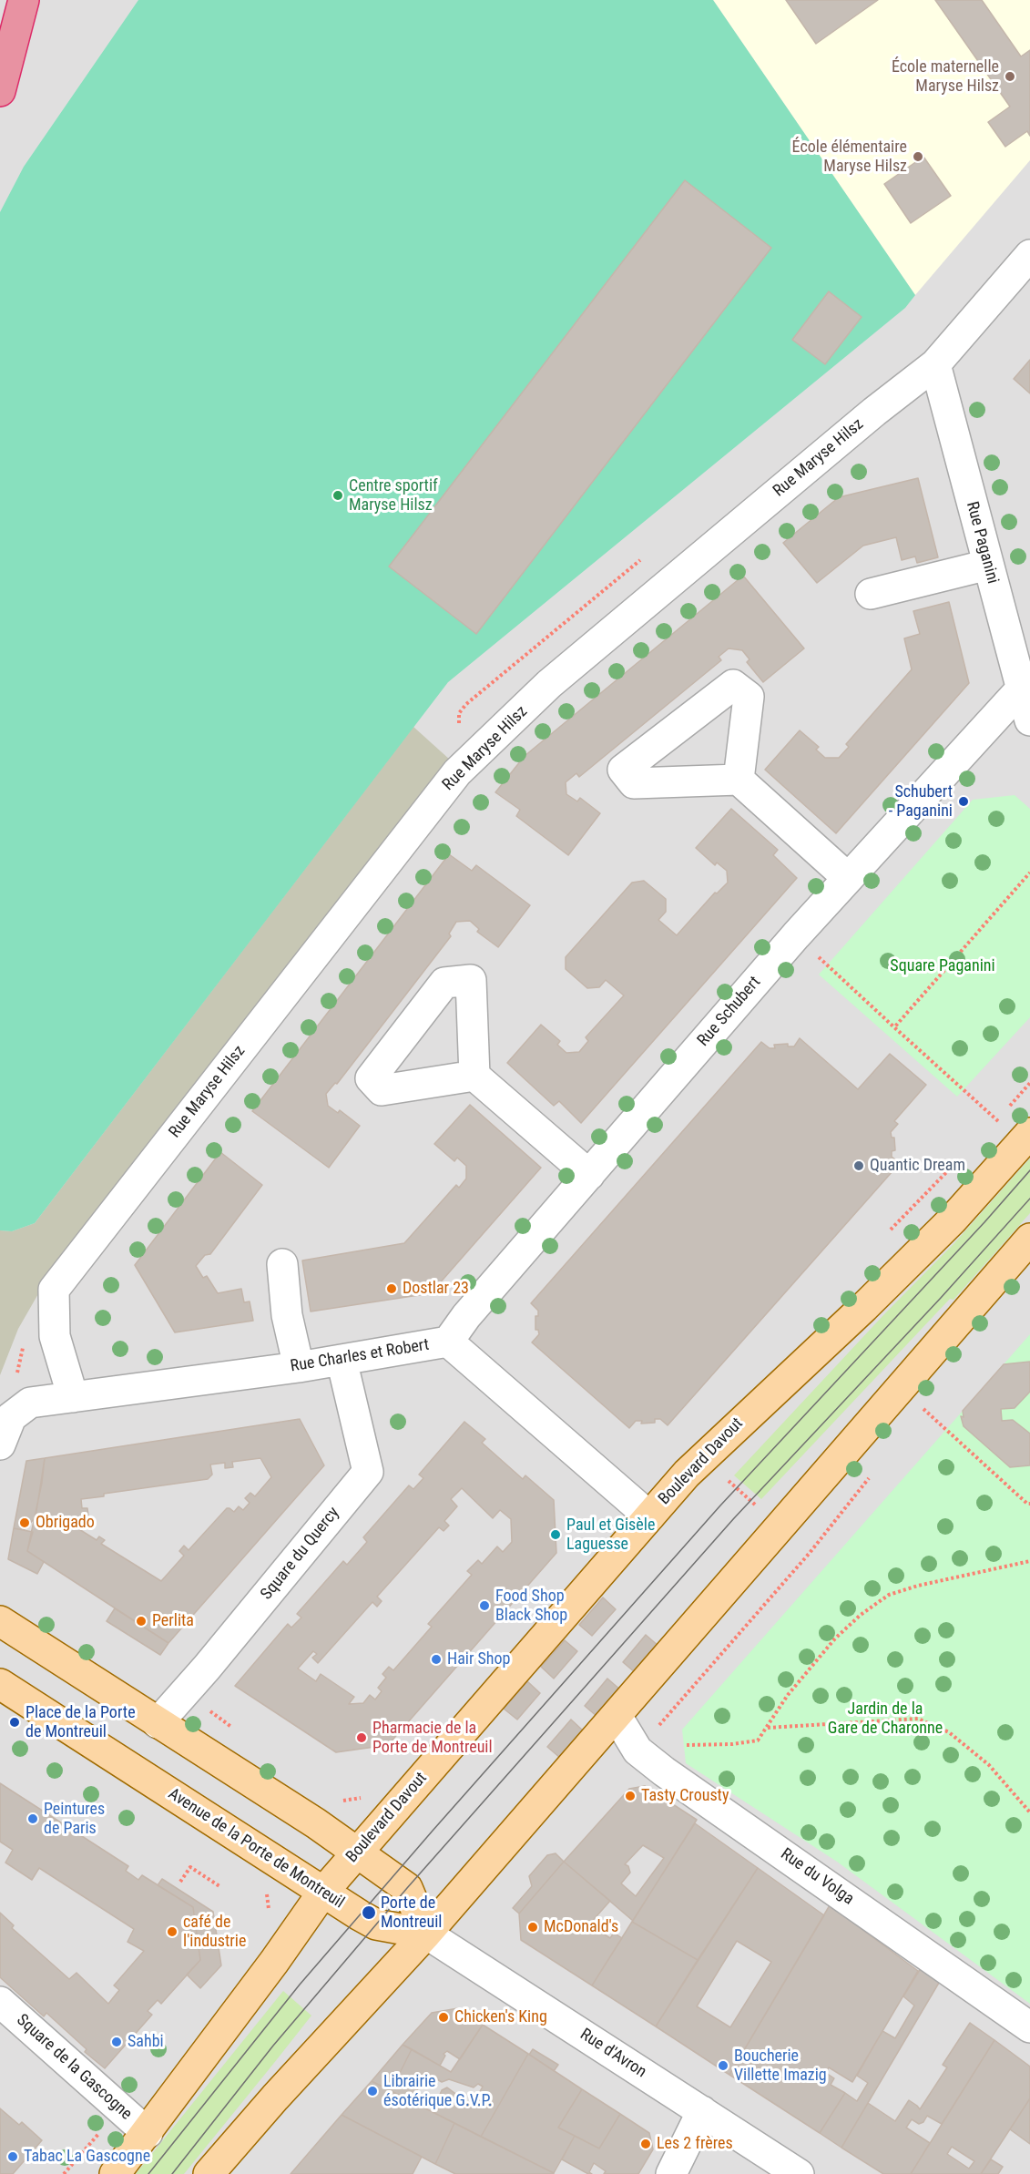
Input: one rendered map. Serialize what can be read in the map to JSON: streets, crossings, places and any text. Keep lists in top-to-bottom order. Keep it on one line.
{"streets":{"main road":["Boulevard Davout","Avenue de la Porte de Montreuil"],"street":["Rue Maryse Hilsz","Rue Paganini","Rue Schubert","Rue Charles et Robert","Square du Quercy","Rue du Volga","Rue d'Avron","Square de la Gascogne"]},"crossings":[["Rue Maryse Hilsz","Rue Paganini"],["Rue Maryse Hilsz","Rue Charles et Robert"],["Rue Paganini","Rue Schubert"],["Rue Schubert","Rue Charles et Robert"],["Rue Charles et Robert","Boulevard Davout"],["Rue Charles et Robert","Square du Quercy"],["Boulevard Davout","Avenue de la Porte de Montreuil"],["Boulevard Davout","Square de la Gascogne"],["Avenue de la Porte de Montreuil","Rue d'Avron"]],"parks":["Square Paganini","Jardin de la Gare de Charonne"],"places":["École maternelle Maryse Hilsz","École élémentaire Maryse Hilsz","Centre sportif Maryse Hilsz","Schubert - Paganini","Quantic Dream","Dostlar 23","Obrigado","Paul et Gisèle Laguesse","Food Shop Black Shop","Perlita","Hair Shop","Place de la Porte de Montreuil","Pharmacie de la Porte de Montreuil","Tasty Crousty","Peintures de Paris","Porte de Montreuil","McDonald's","café de l'industrie","Chicken's King","Sahbi","Boucherie Villette Imazig","Librairie ésotérique G.V.P.","Les 2 frères","Tabac La Gascogne"]}
